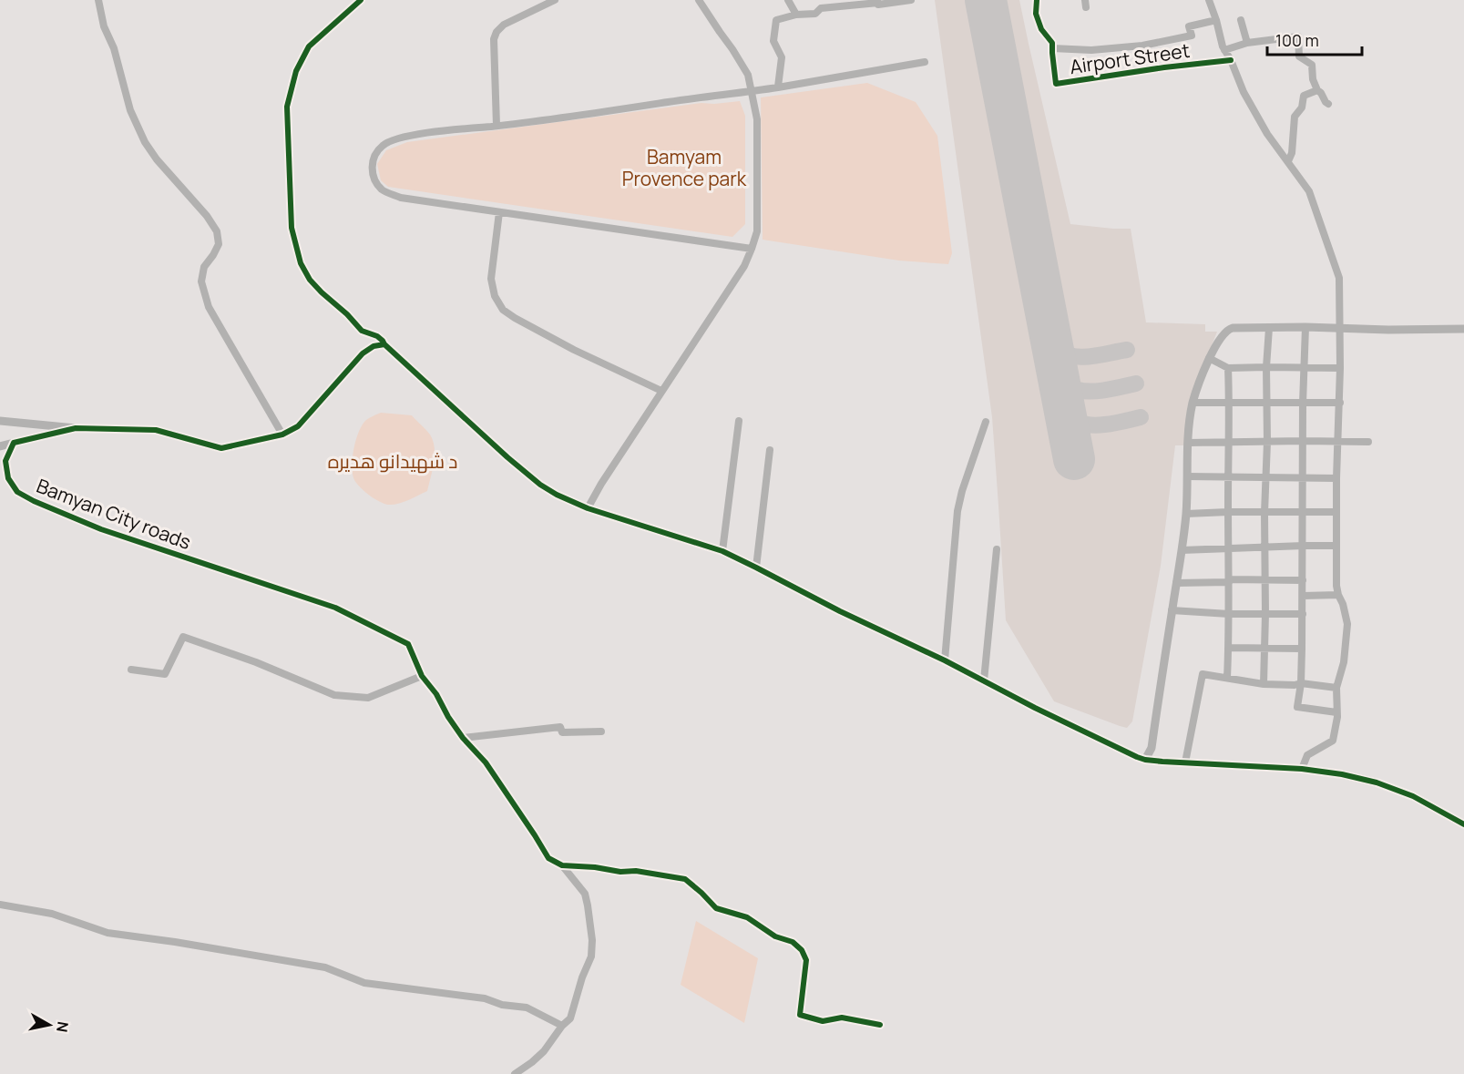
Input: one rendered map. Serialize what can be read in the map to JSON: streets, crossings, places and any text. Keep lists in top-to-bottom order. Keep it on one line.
{"streets":{"street":["Airport Street","Bamyan City roads"]},"parks":["Bamyam Provence park","د شهیدانو هدیره"],"scale_bar":"100 m","north":"right"}
